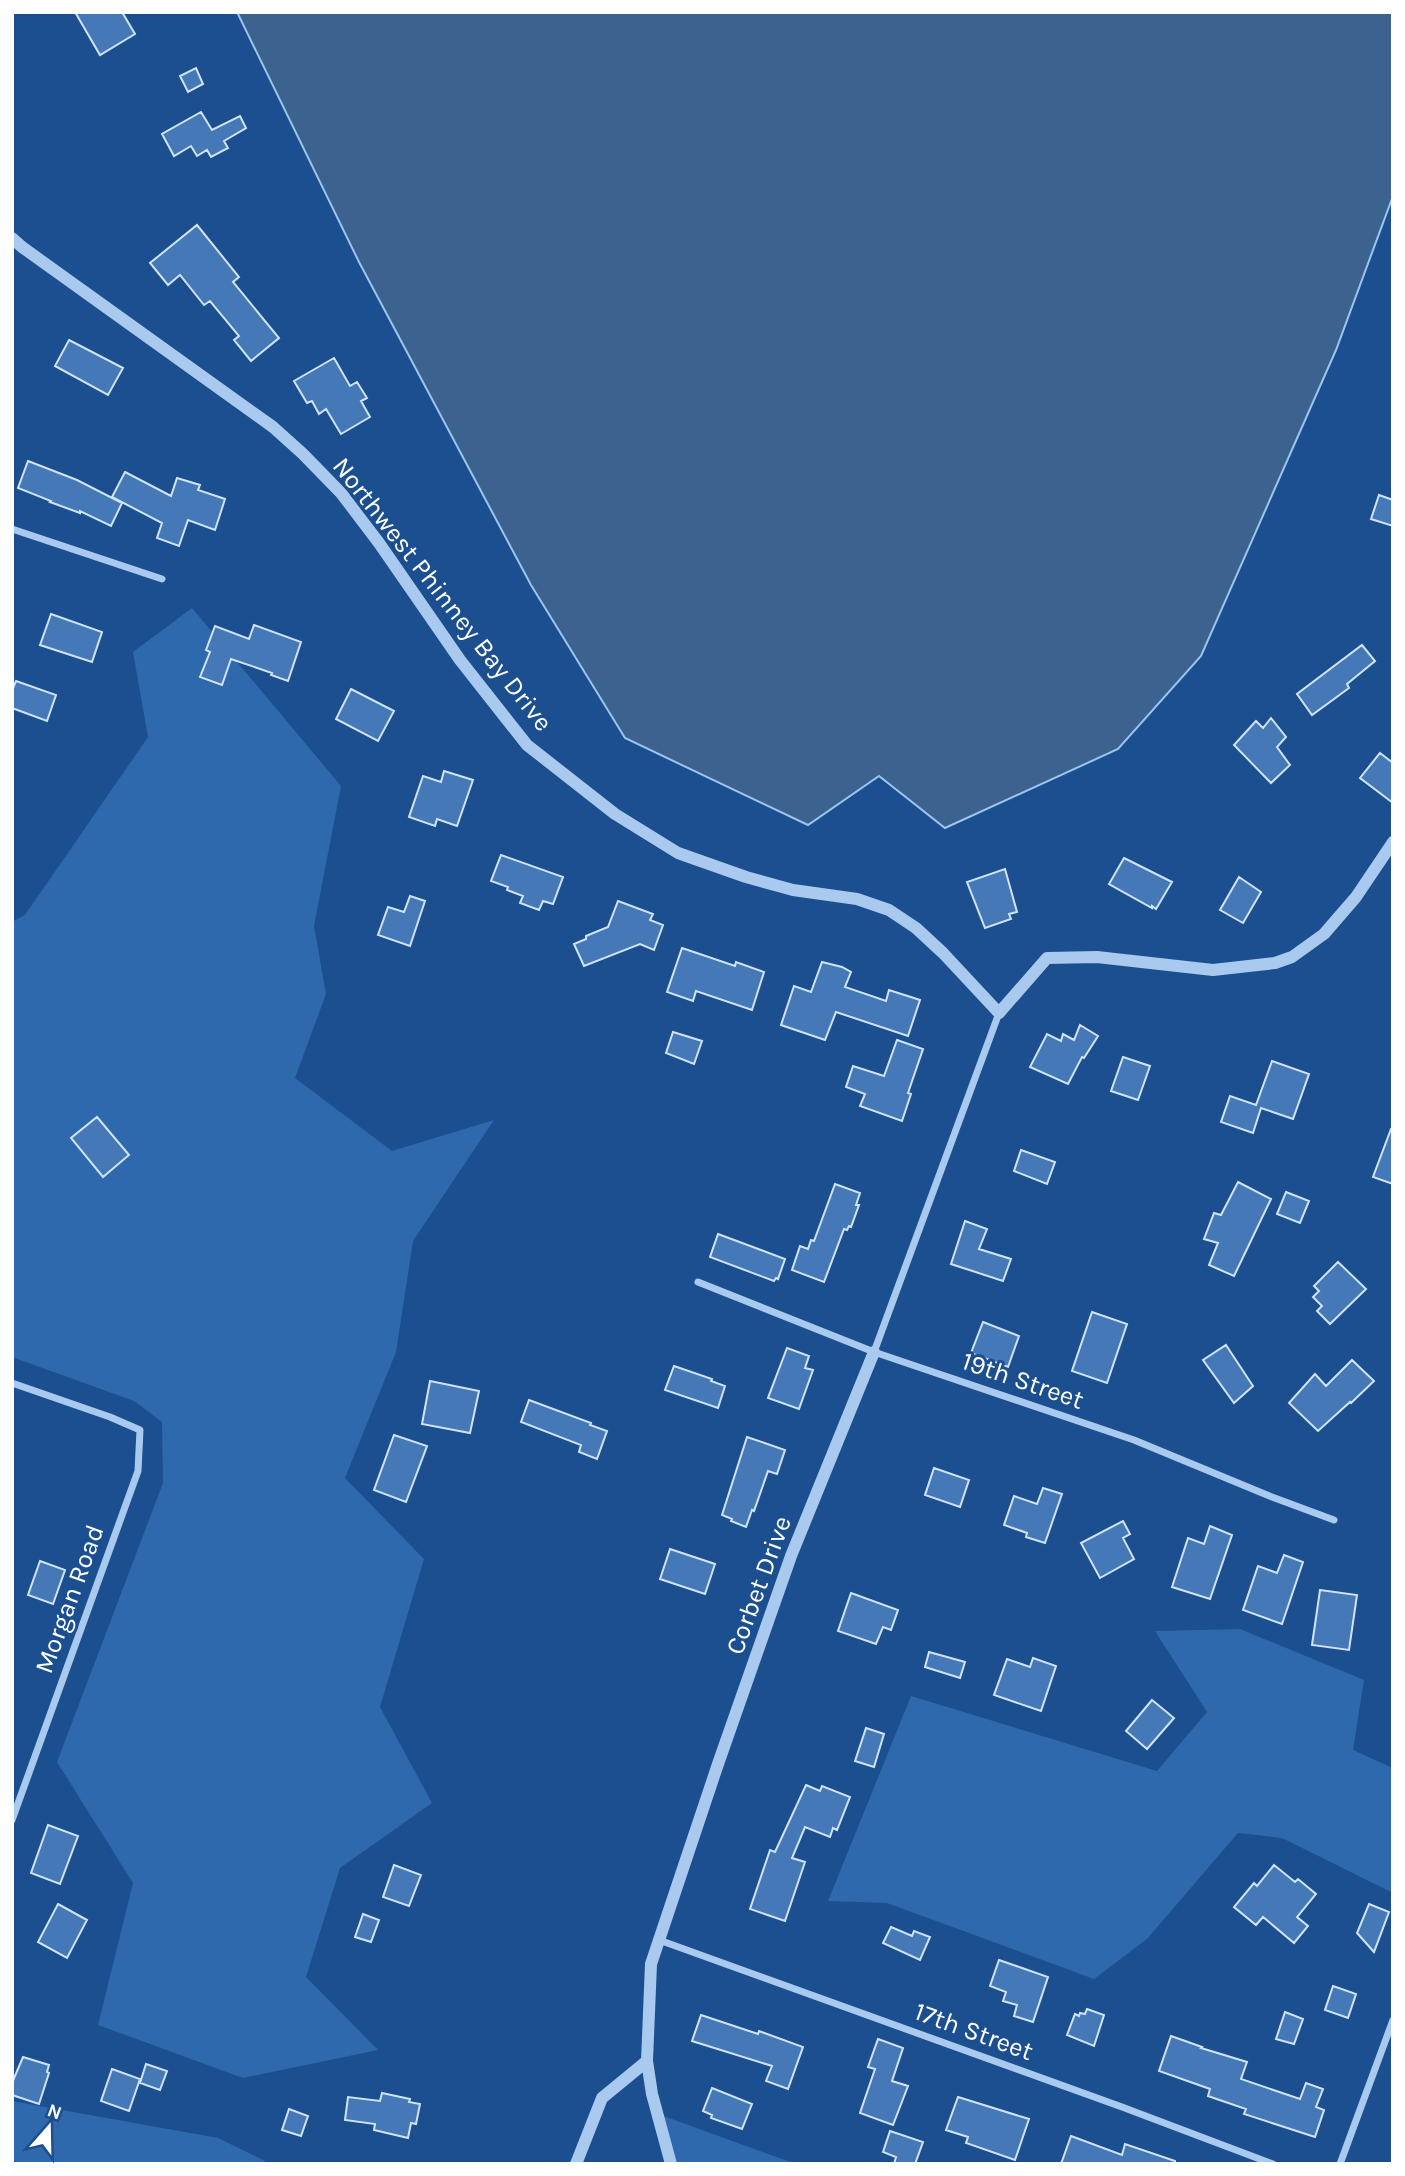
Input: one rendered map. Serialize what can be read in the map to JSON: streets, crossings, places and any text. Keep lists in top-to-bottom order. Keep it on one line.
{"streets":{"street":["Northwest Phinney Bay Drive","19th Street","Corbet Drive","Morgan Road","17th Street"]},"crossings":[["Northwest Phinney Bay Drive","Corbet Drive"],["19th Street","Corbet Drive"],["Corbet Drive","17th Street"]],"north":"top"}
